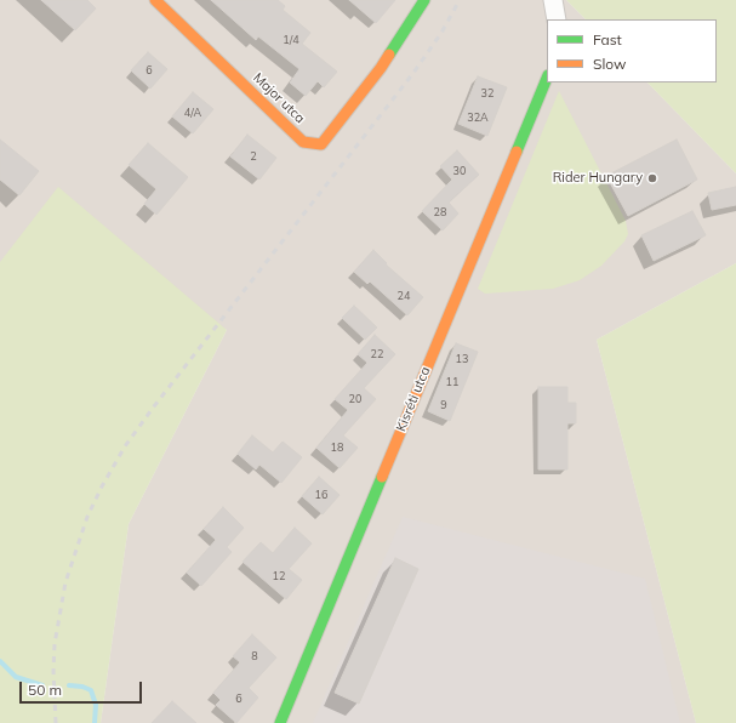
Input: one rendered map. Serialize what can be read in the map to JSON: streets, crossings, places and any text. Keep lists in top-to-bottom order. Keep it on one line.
{"streets":{"street":["Major utca","Kisréti utca"]},"places":["Rider Hungary"],"house_numbers":["1/4","6","32","4/A","32A","2","30","28","24","22","13","11","20","9","18","16","12","8","6"],"legend":["Fast","Slow"],"scale_bar":"50 m"}
